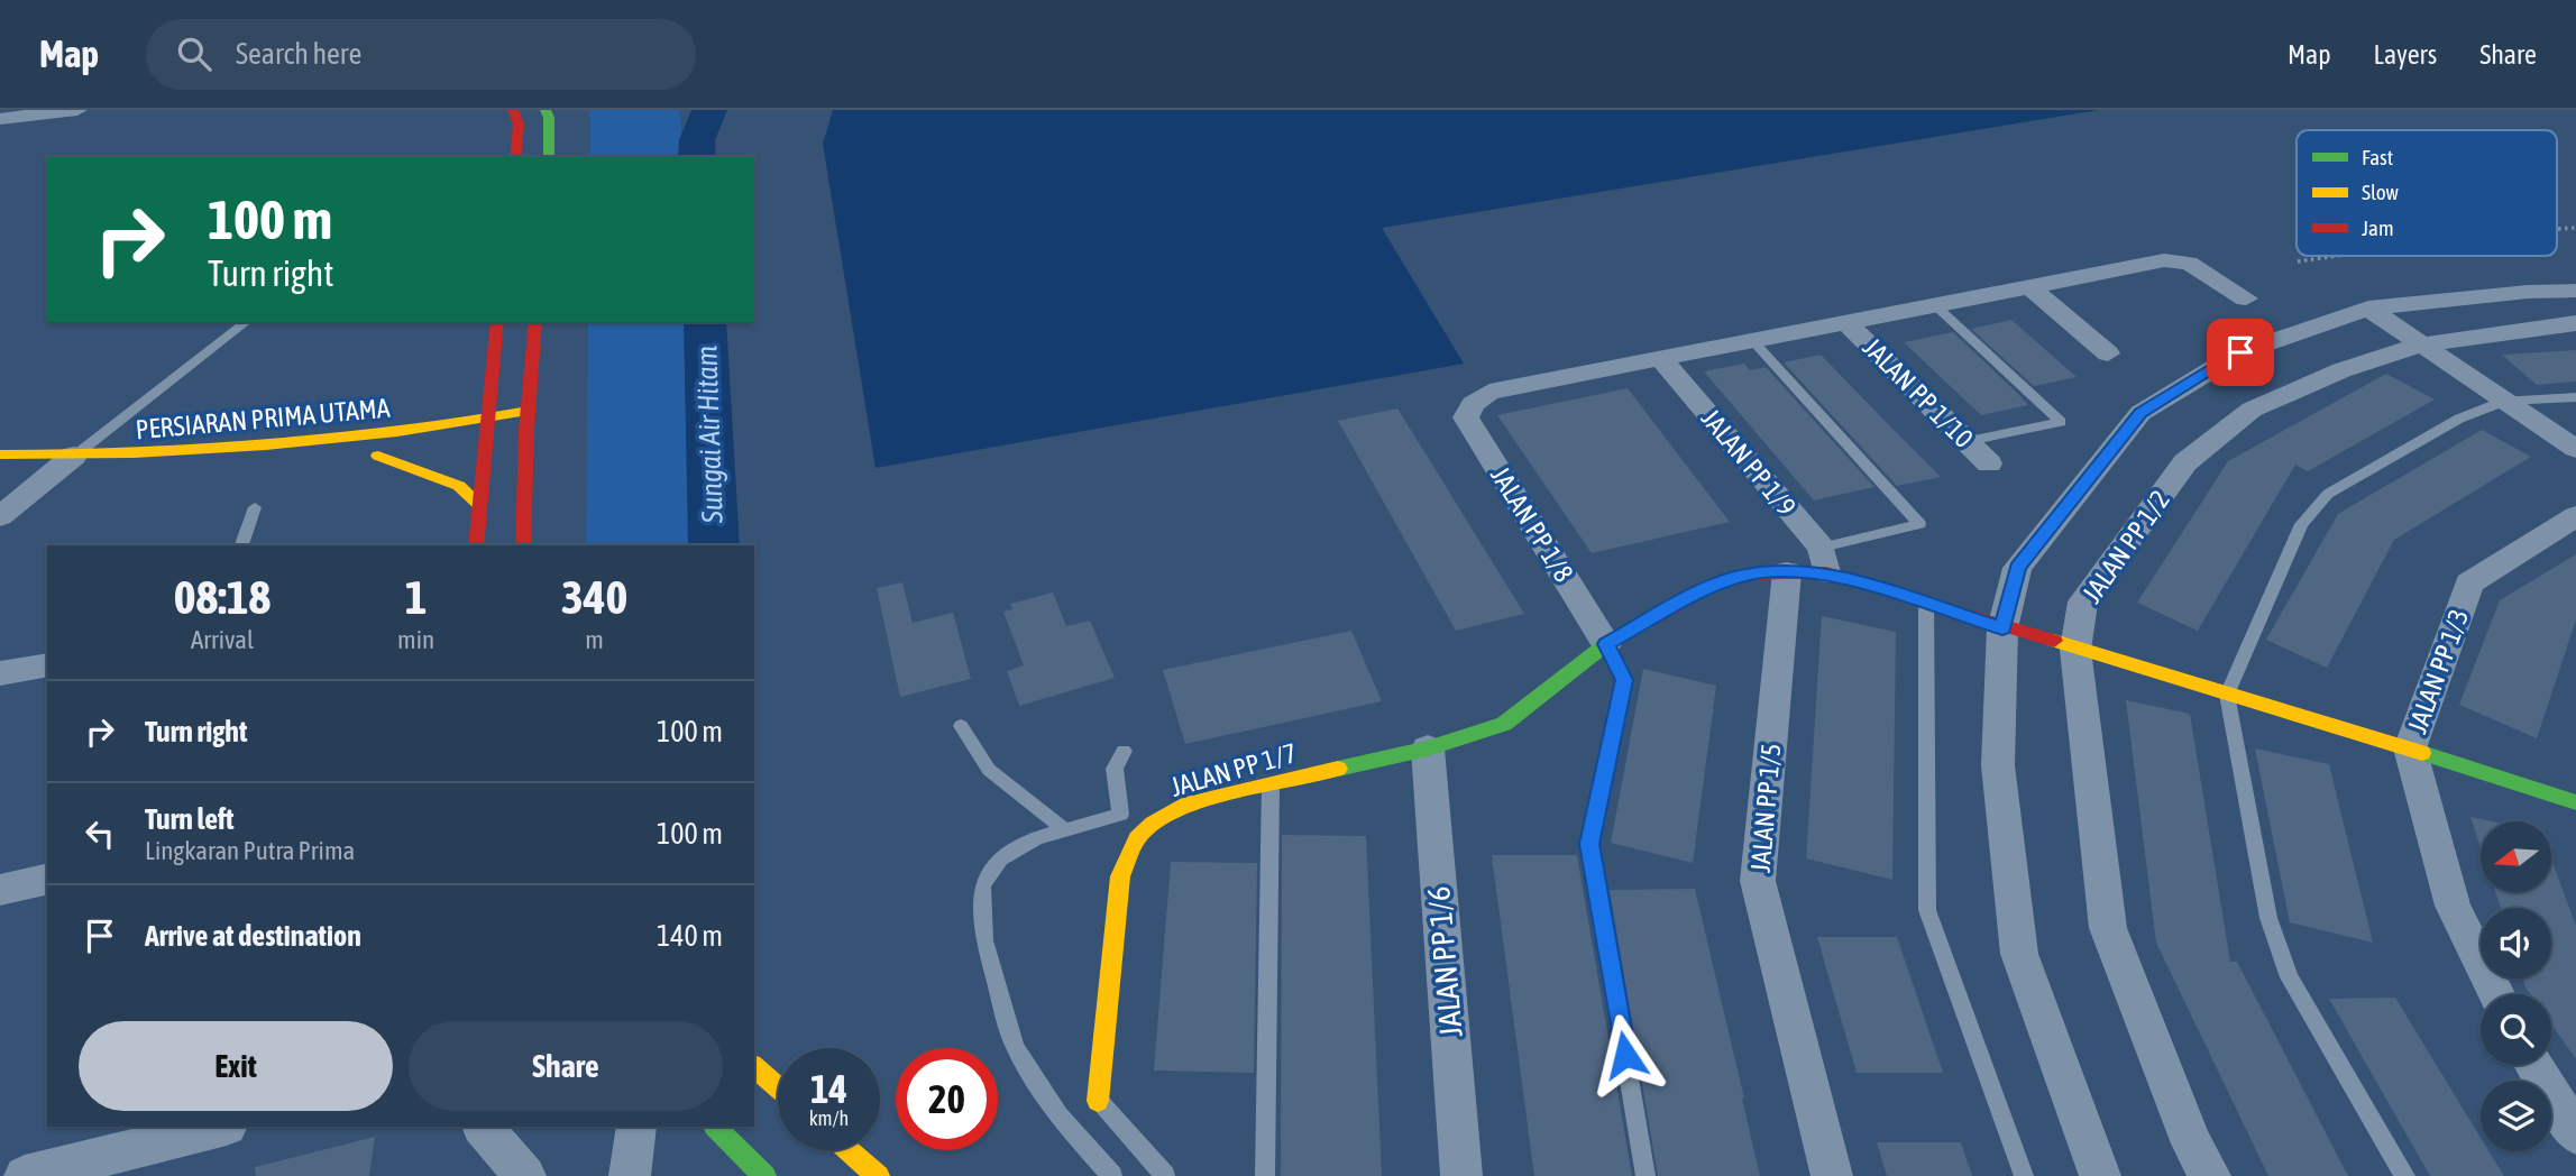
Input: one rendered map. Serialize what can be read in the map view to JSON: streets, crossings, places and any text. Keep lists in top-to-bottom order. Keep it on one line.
{"streets":{"main road":["PERSIARAN PRIMA UTAMA","JALAN PP 1/7"],"street":["JALAN PP 1/10","JALAN PP 1/9","JALAN PP 1/8","JALAN PP 1/2","JALAN PP 1/3","JALAN PP 1/5","JALAN PP 1/6"]},"crossings":[["JALAN PP 1/9","JALAN PP 1/8"],["JALAN PP 1/9","JALAN PP 1/7"],["JALAN PP 1/8","JALAN PP 1/7"],["JALAN PP 1/2","JALAN PP 1/7"],["JALAN PP 1/3","JALAN PP 1/7"],["JALAN PP 1/7","JALAN PP 1/5"],["JALAN PP 1/7","JALAN PP 1/6"]],"water":["Sungai Air Hitam"],"legend":["Fast","Slow","Jam"],"north":"left","page":{"header":"Map","search":"Search here","nav":["Map","Layers","Share"],"turn":["100 m","Turn right"],"eta":["08:18","Arrival","1","min","340","m"],"list":[{"name":"Turn right","value":"100 m"},{"name":"Turn left","note":"Lingkaran Putra Prima","value":"100 m"},{"name":"Arrive at destination","value":"140 m"}],"buttons":["Exit","Share"],"speed":"14 km/h","limit":"20"}}
